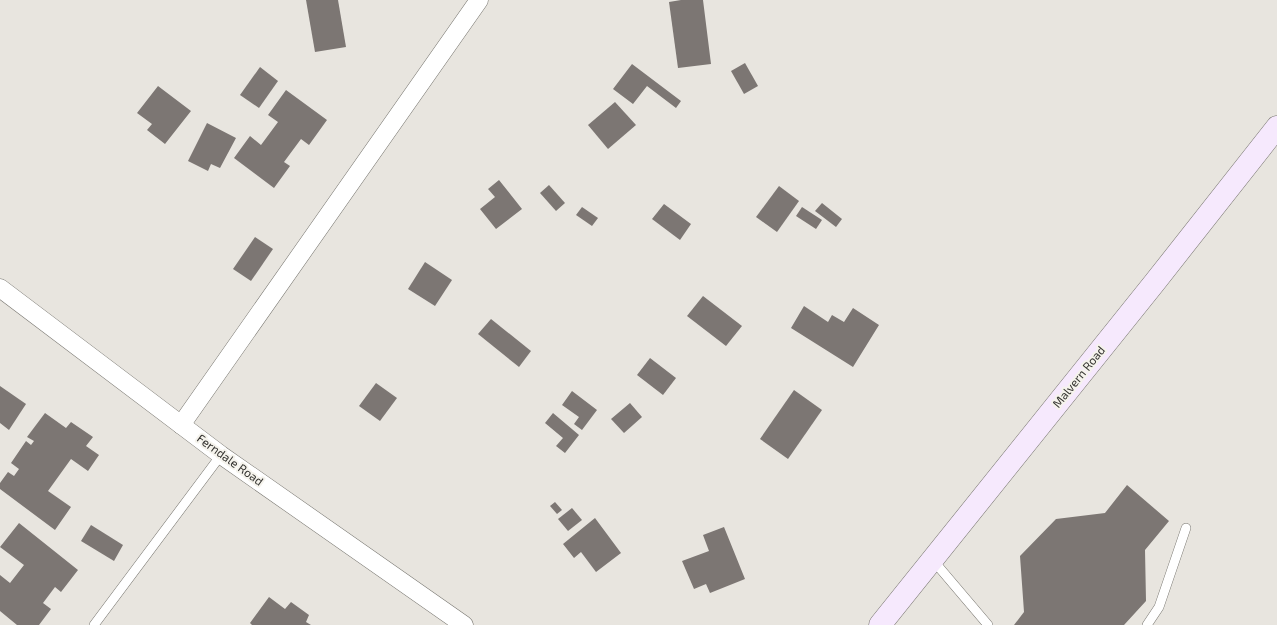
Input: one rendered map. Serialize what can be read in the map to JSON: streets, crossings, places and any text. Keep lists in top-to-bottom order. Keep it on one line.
{"streets":{"main road":["Malvern Road"],"street":["Ferndale Road"]}}
